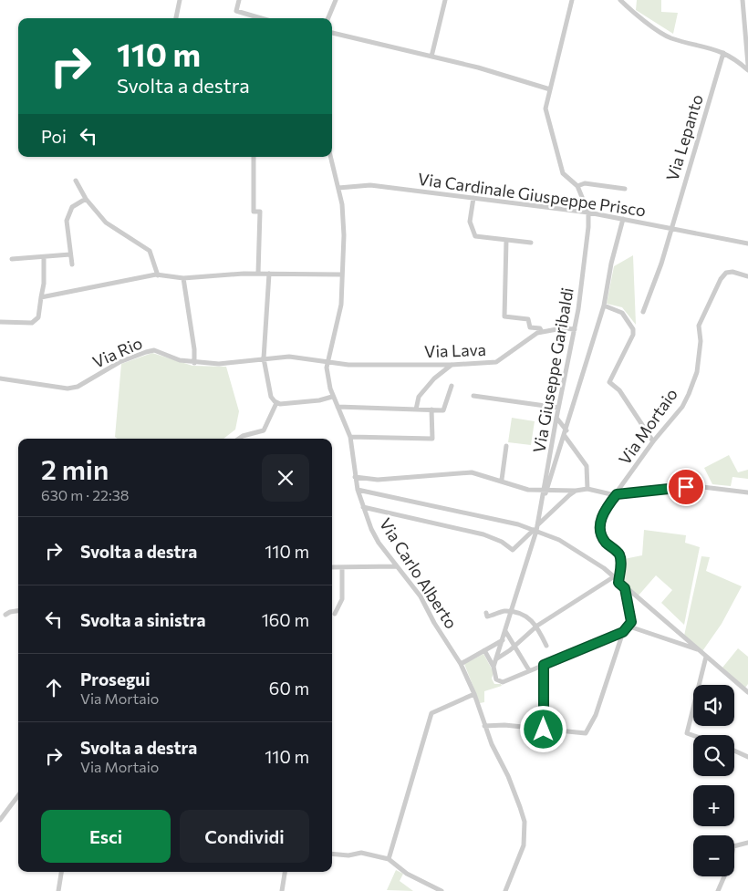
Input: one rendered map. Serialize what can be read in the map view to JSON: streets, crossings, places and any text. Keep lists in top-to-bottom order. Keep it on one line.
{"streets":{"street":["Via Lepanto","Via Cardinale Giuspeppe Prisco","Via Lava","Via Rio","Via Giuseppe Garibaldi","Via Mortaio","Via Carlo Alberto"]},"crossings":[["Via Lepanto","Via Cardinale Giuspeppe Prisco"],["Via Cardinale Giuspeppe Prisco","Via Giuseppe Garibaldi"],["Via Lava","Via Rio"],["Via Lava","Via Giuseppe Garibaldi"],["Via Lava","Via Carlo Alberto"],["Via Rio","Via Carlo Alberto"]],"page":{"turn":["110 m","Svolta a destra"],"then":"Poi","heading":["2 min","630 m · 22:38"],"list":[{"name":"Svolta a destra","value":"110 m"},{"name":"Svolta a sinistra","value":"160 m"},{"name":"Prosegui","note":"Via Mortaio","value":"60 m"},{"name":"Svolta a destra","note":"Via Mortaio","value":"110 m"}],"map_buttons":["+","−"],"buttons":["Esci","Condividi"]}}
